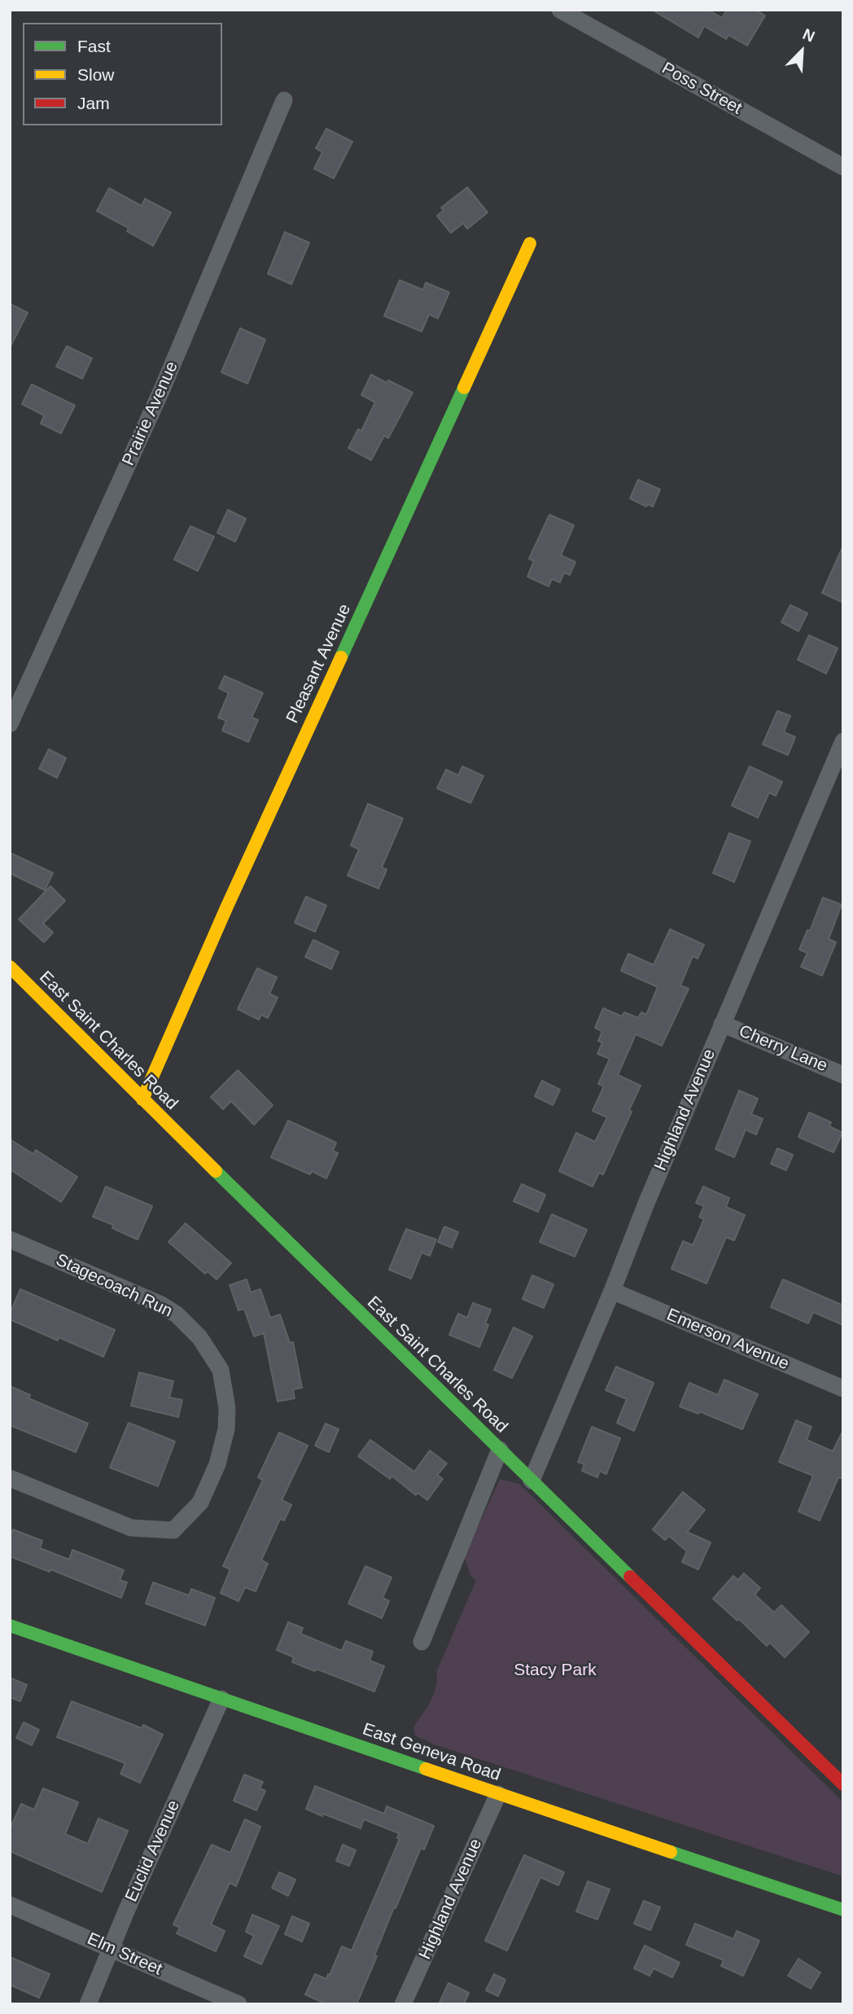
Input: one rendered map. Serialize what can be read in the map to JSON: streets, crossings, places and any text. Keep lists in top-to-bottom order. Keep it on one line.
{"streets":{"street":["Poss Street","Prairie Avenue","Pleasant Avenue","East Saint Charles Road","Cherry Lane","Highland Avenue","Stagecoach Run","Emerson Avenue","East Geneva Road","Euclid Avenue","Elm Street"]},"crossings":[["Pleasant Avenue","East Saint Charles Road"],["East Saint Charles Road","Highland Avenue"],["Cherry Lane","Highland Avenue"],["Highland Avenue","Emerson Avenue"],["Highland Avenue","East Geneva Road"],["East Geneva Road","Euclid Avenue"],["Euclid Avenue","Elm Street"]],"parks":["Stacy Park"],"legend":["Fast","Slow","Jam"],"north":"top right"}
